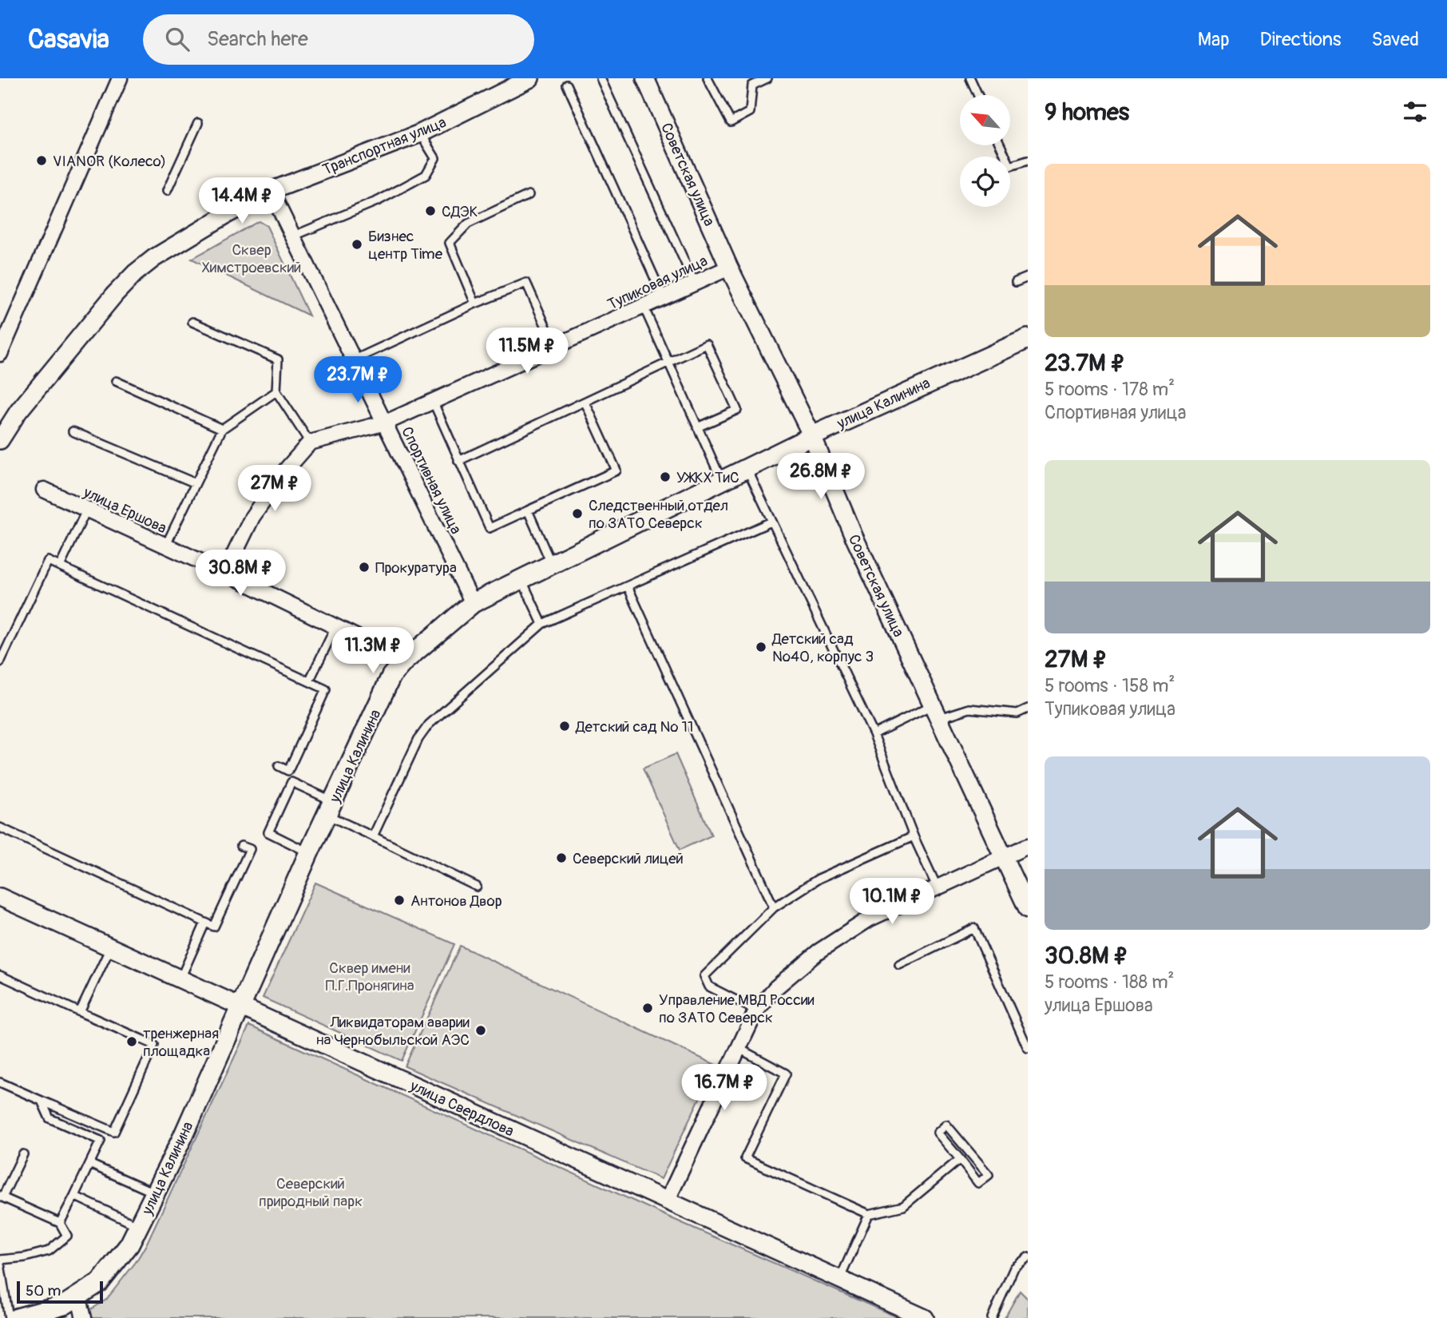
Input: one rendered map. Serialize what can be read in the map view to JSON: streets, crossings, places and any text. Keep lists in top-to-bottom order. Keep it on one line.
{"streets":{"main road":["улица Калинина"],"street":["Транспортная улица","Советская улица","Тупиковая улица","Спортивная улица","улица Ершова","улица Свердлова"]},"crossings":[["Транспортная улица","Спортивная улица"],["Советская улица","Тупиковая улица"],["Советская улица","улица Калинина"],["Тупиковая улица","Спортивная улица"],["улица Калинина","Спортивная улица"],["улица Калинина","улица Ершова"],["улица Калинина","улица Свердлова"]],"parks":["Сквер Химстроевский","Сквер имени П.Г.Пронягина","Северский природный парк"],"places":["VIANOR (Колесо)","СДЭК","Бизнес центр Time","УЖКХ ТиС","Следственный отдел по ЗАТО Северск","Прокуратура","Детский сад №40, корпус 3","Детский сад № 11","Северский лицей","Антонов Двор","Управление МВД России по ЗАТО Северск","Ликвидаторам аварии на Чернобыльской АЭС","тренжерная площадка"],"scale_bar":"50 m","north":"top left","page":{"header":"Casavia","search":"Search here","nav":["Map","Directions","Saved"],"heading":"9 homes","list":[{"name":"23.7M ₽","note":"5 rooms · 178 m² · Спортивная улица"},{"name":"27M ₽","note":"5 rooms · 158 m² · Тупиковая улица"},{"name":"30.8M ₽","note":"5 rooms · 188 m² · улица Ершова"}],"price":["14.4M ₽","11.5M ₽","23.7M ₽","26.8M ₽","27M ₽","30.8M ₽","11.3M ₽","10.1M ₽","16.7M ₽"],"scale":"50 m"}}
